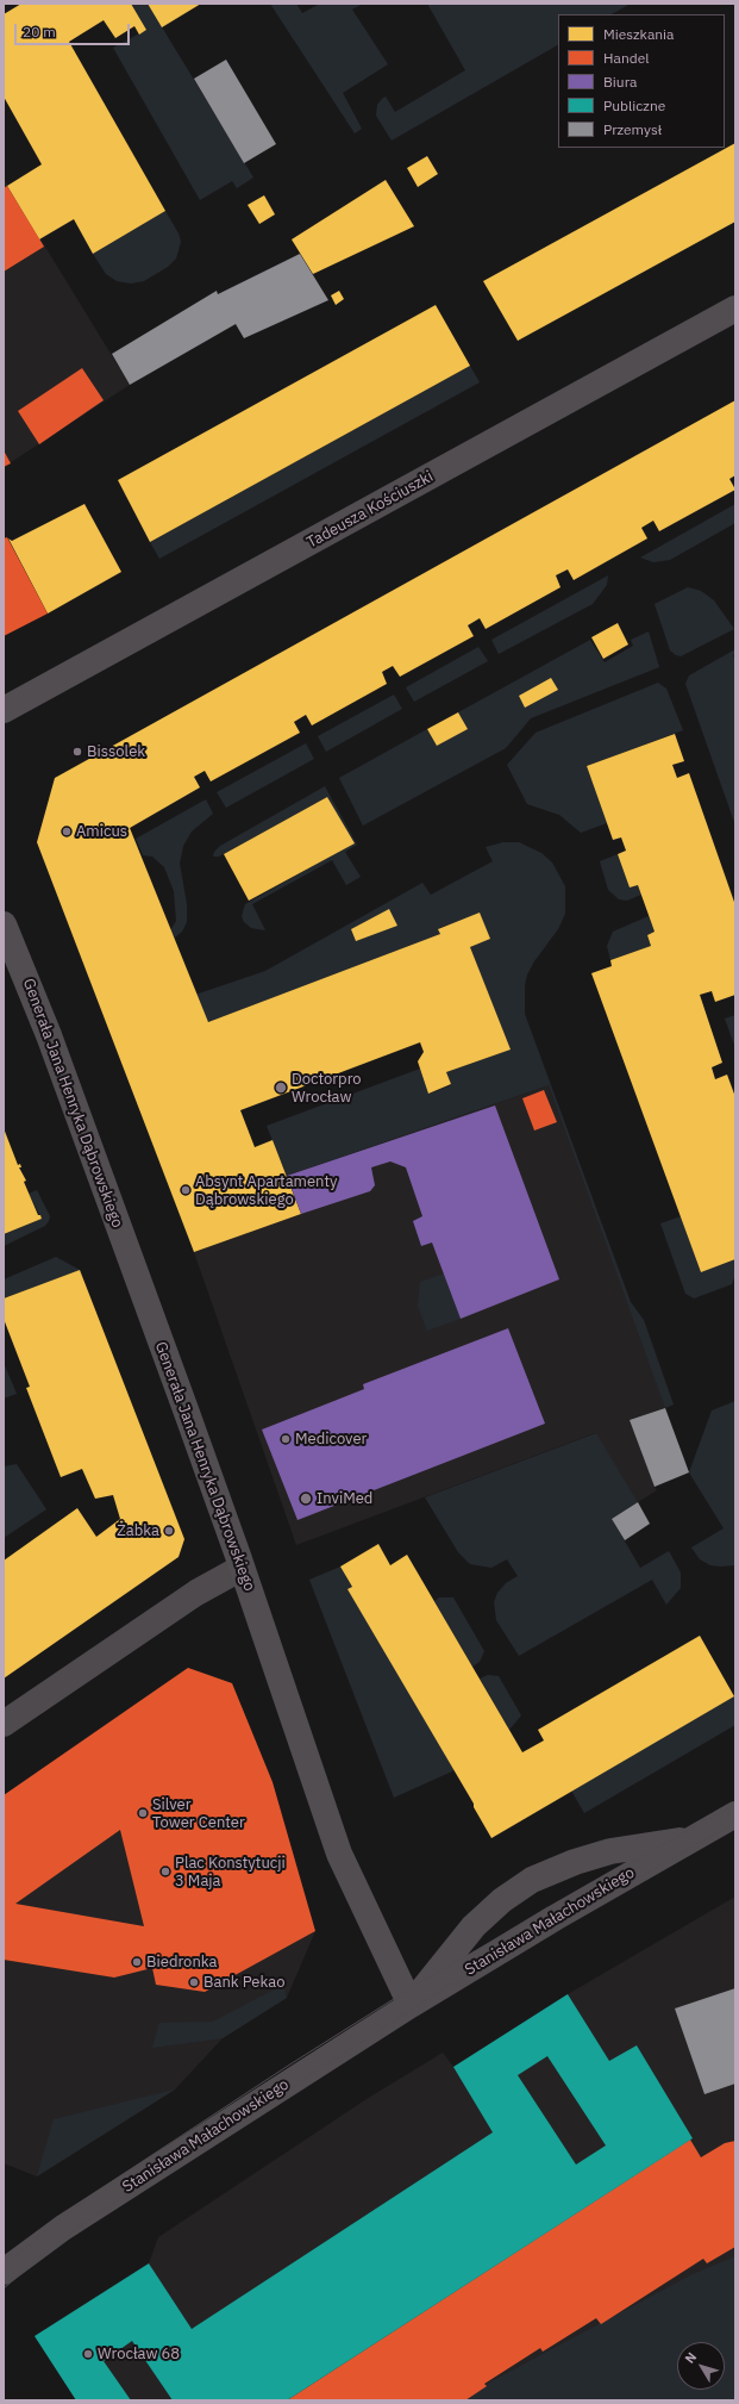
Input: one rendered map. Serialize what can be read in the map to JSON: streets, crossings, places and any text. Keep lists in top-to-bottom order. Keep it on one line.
{"streets":{"street":["Tadeusza Kościuszki","Generała Jana Henryka Dąbrowskiego","Stanisława Małachowskiego"]},"crossings":[["Generała Jana Henryka Dąbrowskiego","Stanisława Małachowskiego"]],"places":["Bissolek","Amicus","Doctorpro Wrocław","Absynt Apartamenty Dąbrowskiego","Medicover","InviMed","Żabka","Silver Tower Center","Plac Konstytucji 3 Maja","Biedronka","Bank Pekao","Wrocław 68"],"legend":["Mieszkania","Handel","Biura","Publiczne","Przemysł"],"scale_bar":"20 m","north":"top left"}
